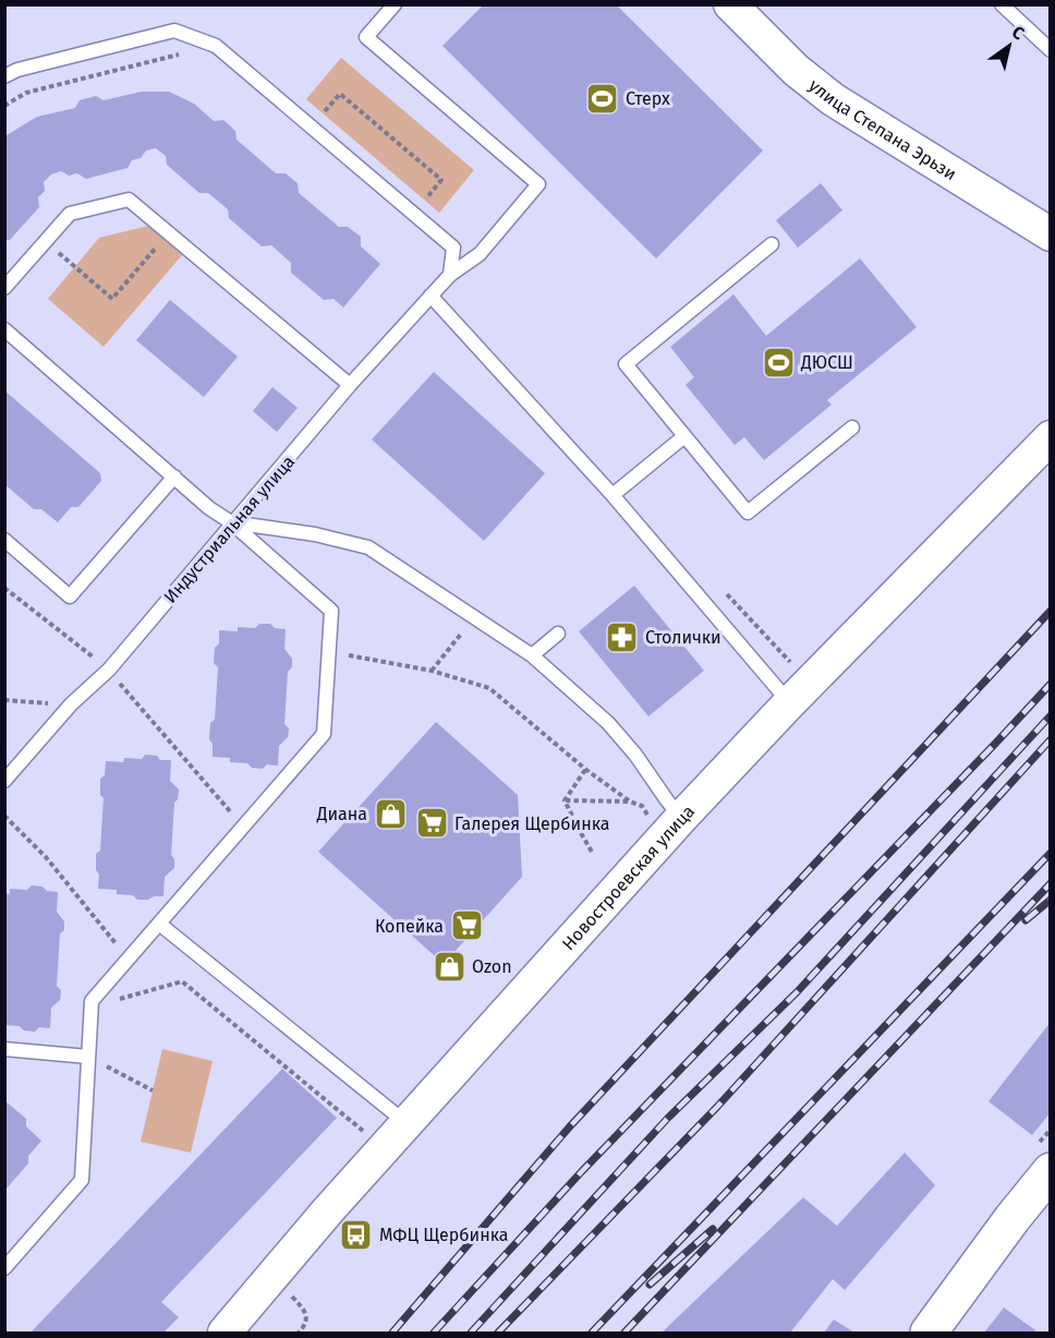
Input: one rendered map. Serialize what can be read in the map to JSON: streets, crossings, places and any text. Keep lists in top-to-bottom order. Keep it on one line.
{"streets":{"street":["улица Степана Эрьзи","Новостроевская улица"],"lane":["Индустриальная улица"]},"places":{"sports":["Стерх","ДЮСШ"],"pharmacy":["Столички"],"shop":["Диана","Ozon"],"supermarket":["Галерея Щербинка","Копейка"],"bus stop":["МФЦ Щербинка"]},"north":"top right"}
